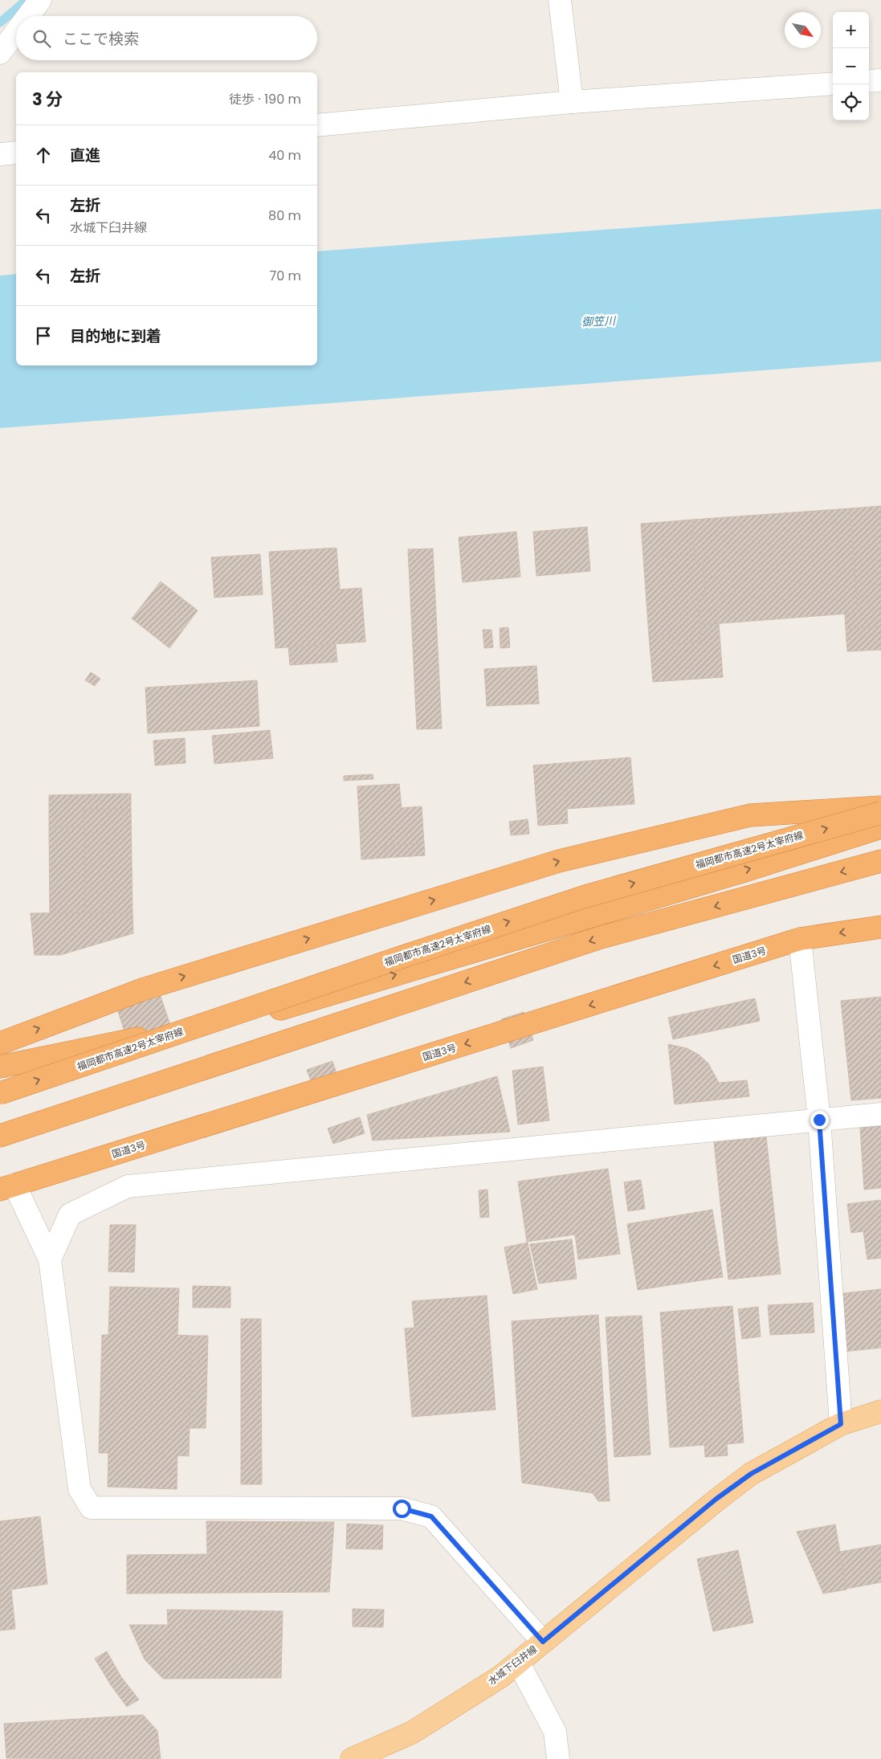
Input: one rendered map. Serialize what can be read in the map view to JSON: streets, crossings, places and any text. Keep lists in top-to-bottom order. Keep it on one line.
{"streets":{"highway":["福岡都市高速2号太宰府線","国道3号"],"main road":["水城下臼井線"]},"water":["御笠川"],"north":"bottom right","page":{"map_buttons":["+","−"],"search":"ここで検索","heading":["3 分","徒歩 · 190 m"],"list":[["直進","40 m"],["左折","水城下臼井線","80 m"],["左折","70 m"],"目的地に到着"]}}
